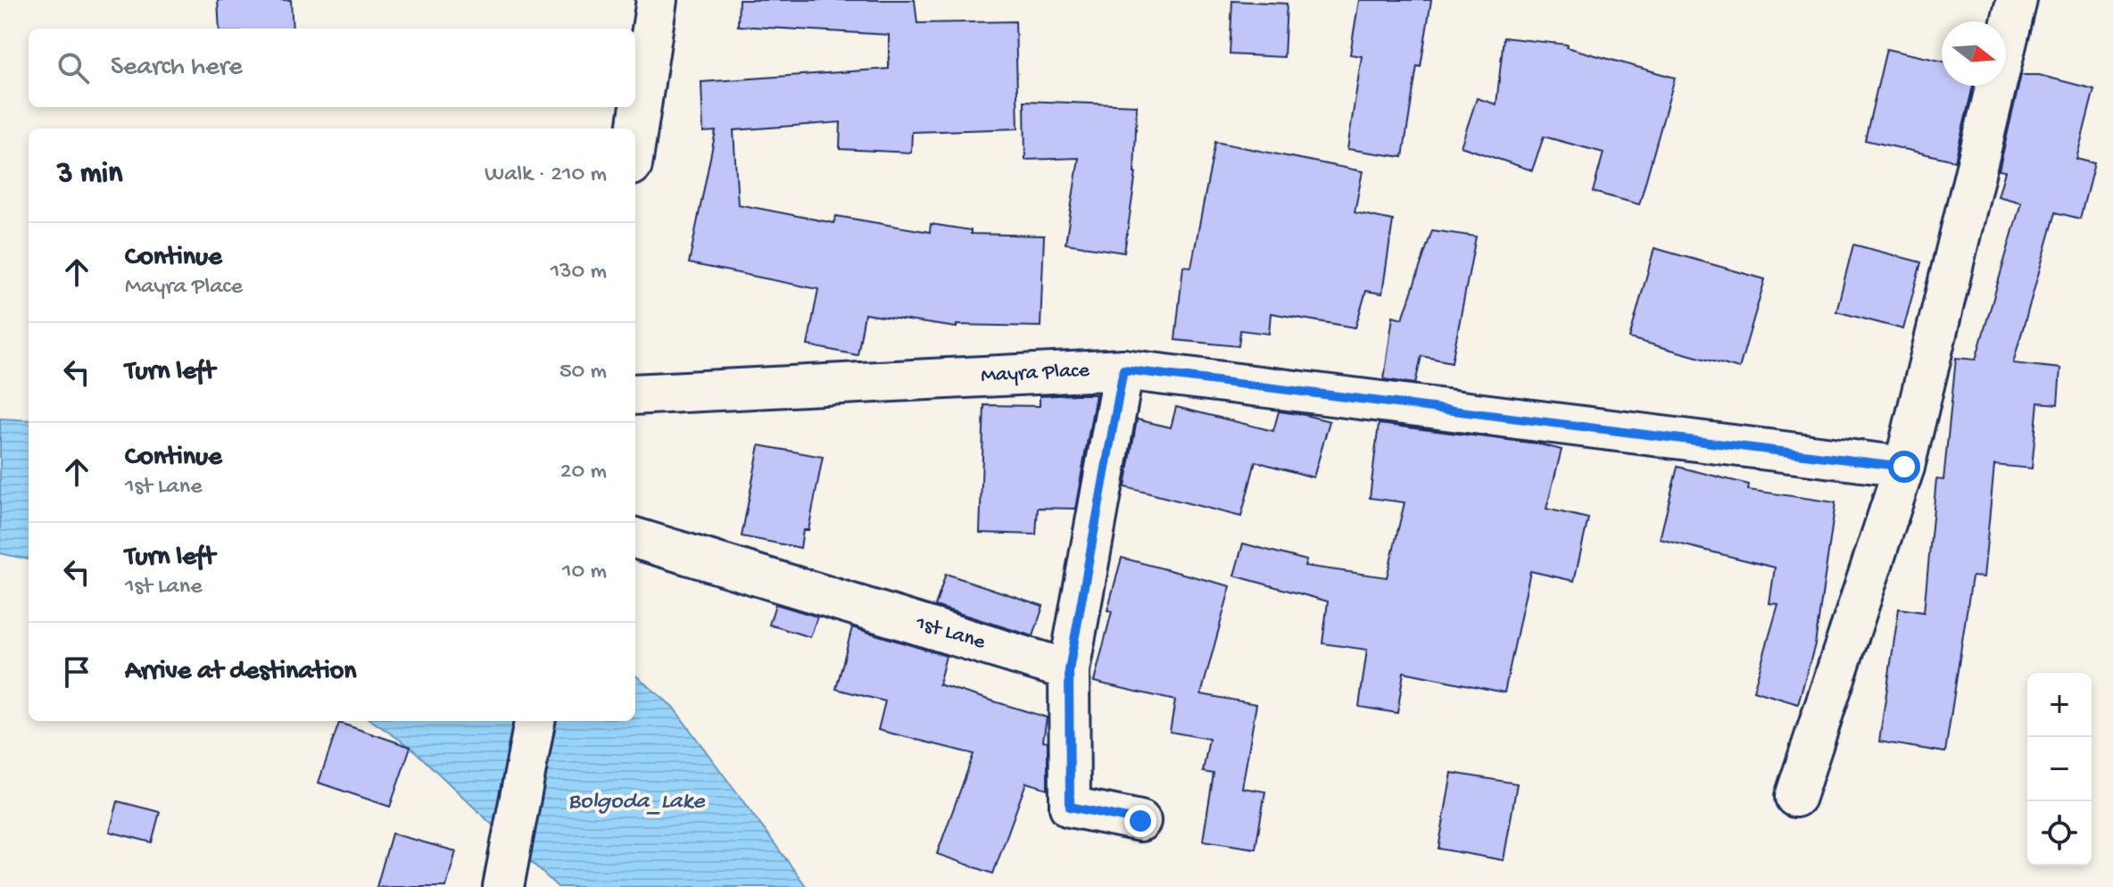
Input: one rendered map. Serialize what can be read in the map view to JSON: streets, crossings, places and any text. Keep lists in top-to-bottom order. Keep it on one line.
{"streets":{"street":["Mayra Place","1st Lane"]},"water":["Bolgoda_Lake"],"north":"right","page":{"search":"Search here","heading":["3 min","Walk · 210 m"],"list":[["Continue","Mayra Place","130 m"],["Turn left","50 m"],["Continue","1st Lane","20 m"],["Turn left","1st Lane","10 m"],"Arrive at destination"],"map_buttons":["+","−"]}}
